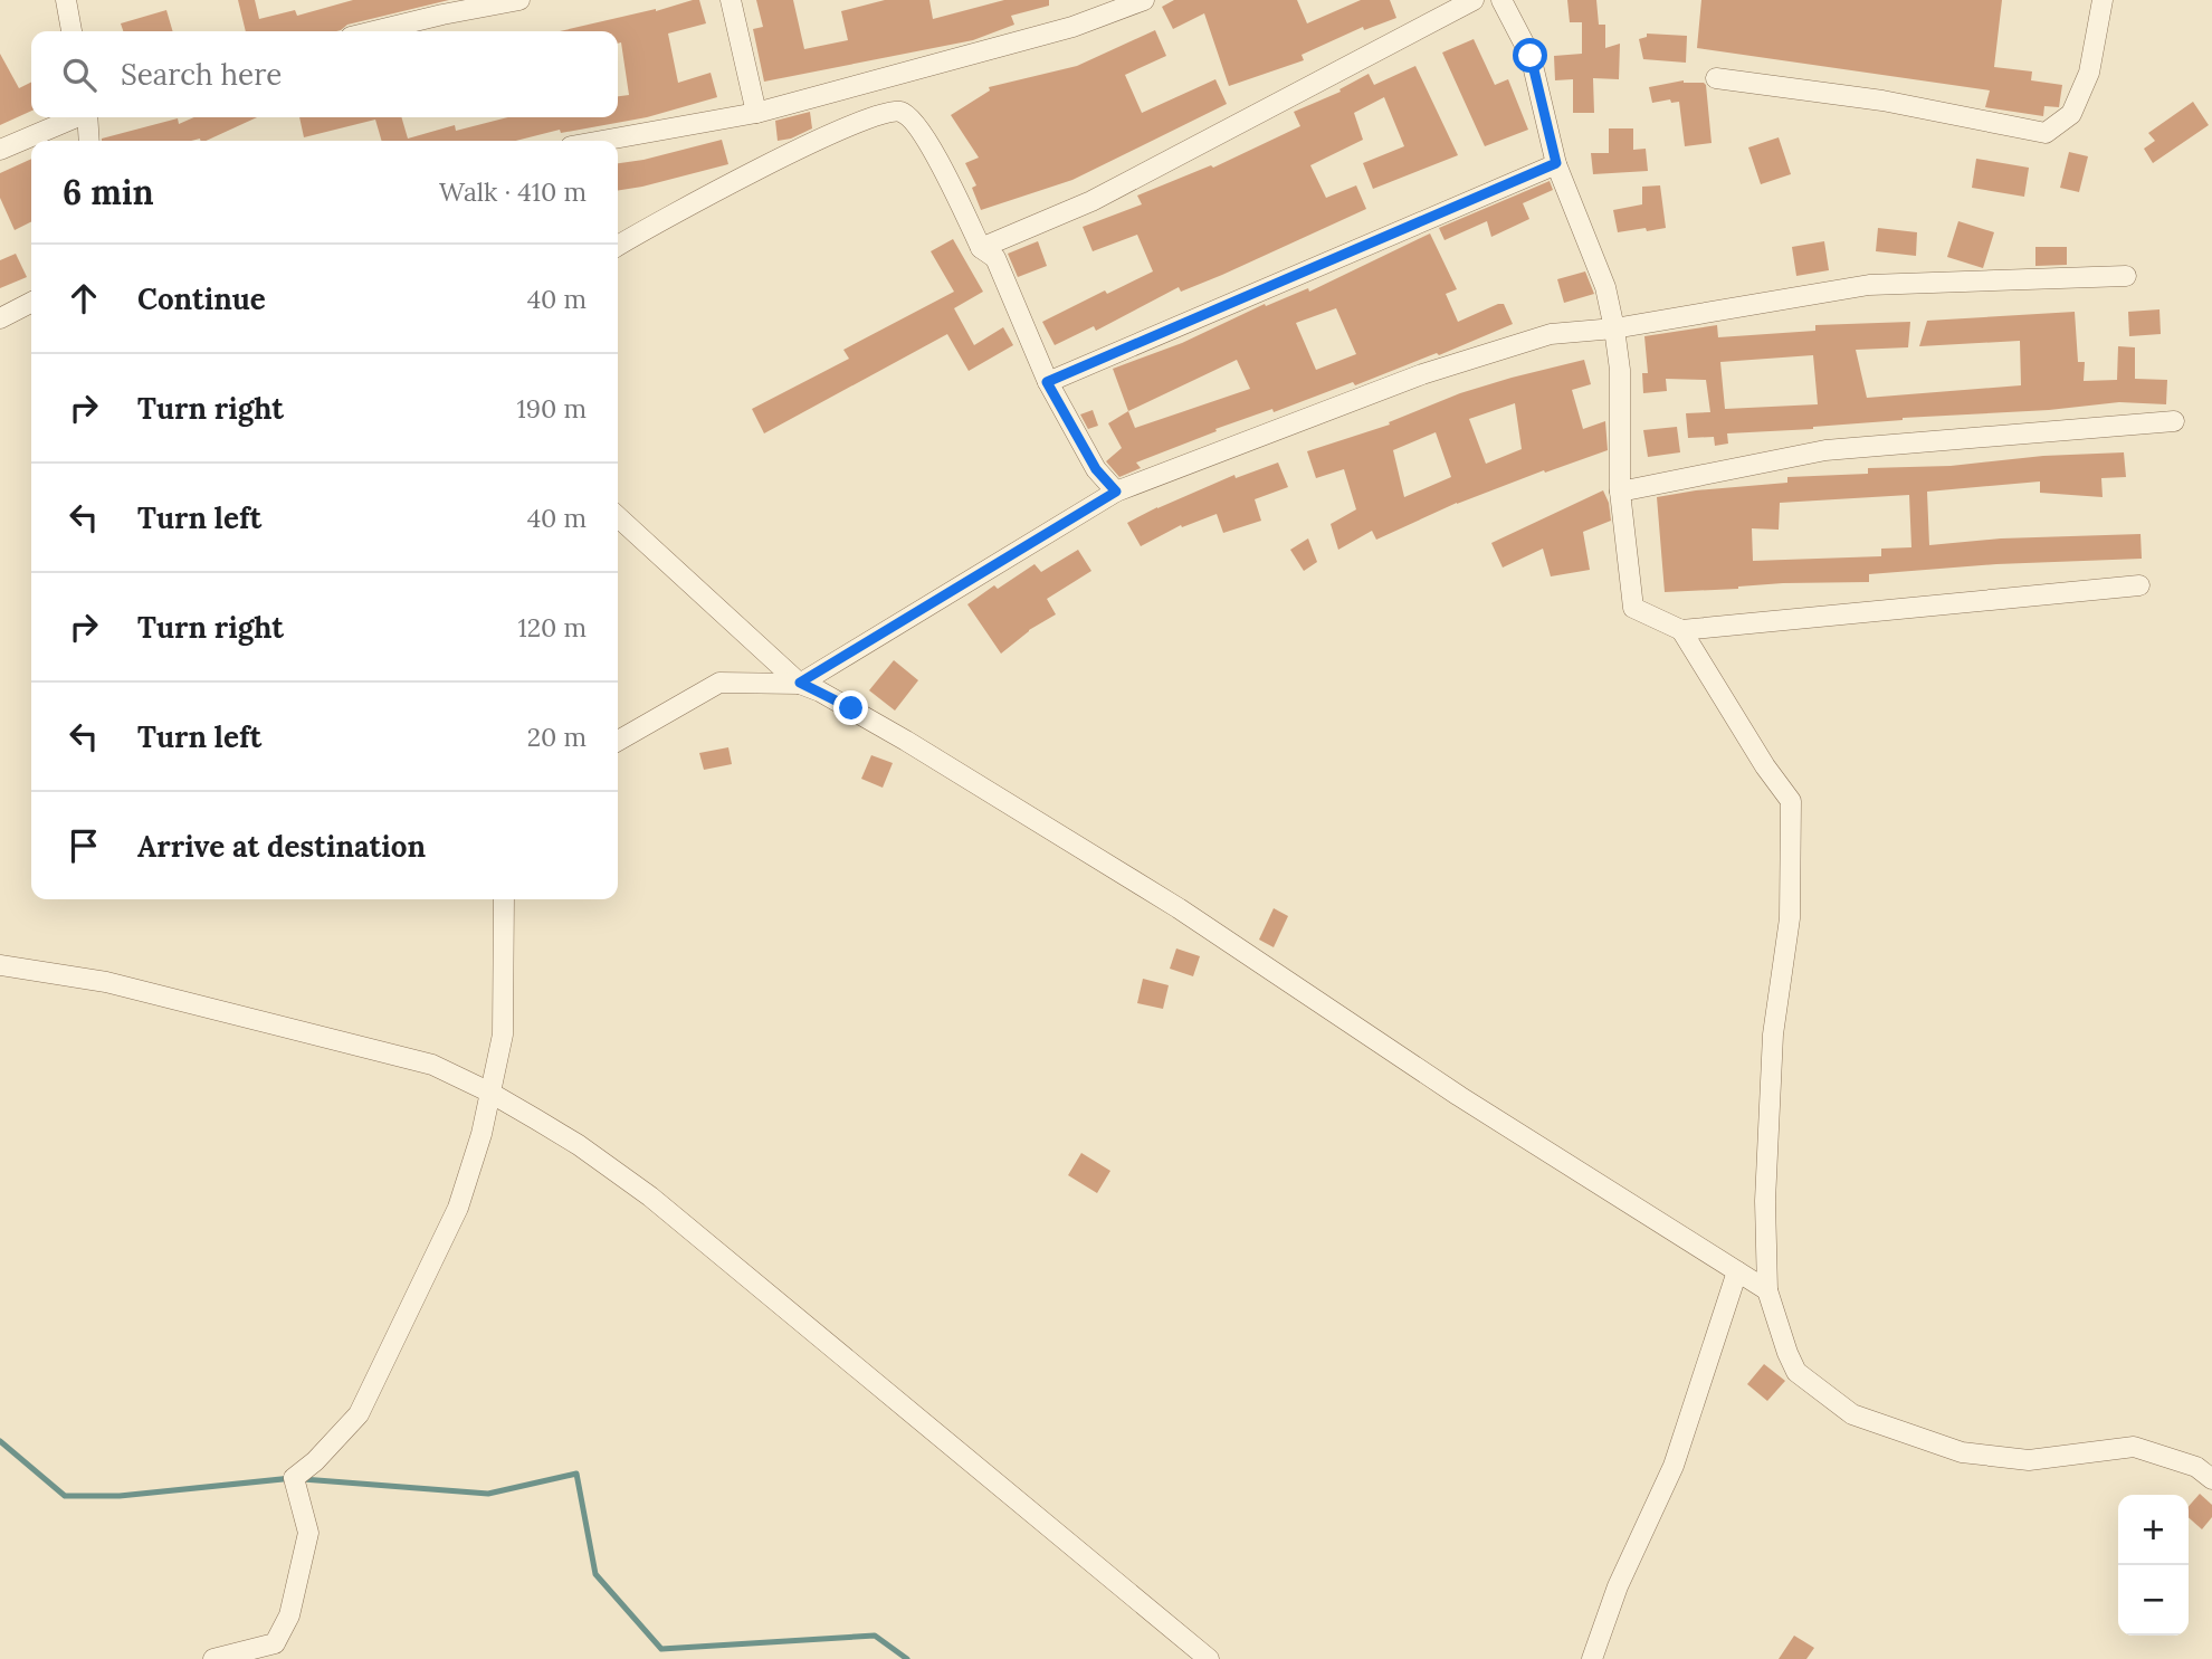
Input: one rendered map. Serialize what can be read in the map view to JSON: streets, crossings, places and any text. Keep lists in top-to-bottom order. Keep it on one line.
{"page":{"search":"Search here","heading":["6 min","Walk · 410 m"],"list":[["Continue","40 m"],["Turn right","190 m"],["Turn left","40 m"],["Turn right","120 m"],["Turn left","20 m"],"Arrive at destination"],"map_buttons":["+","−"]}}
